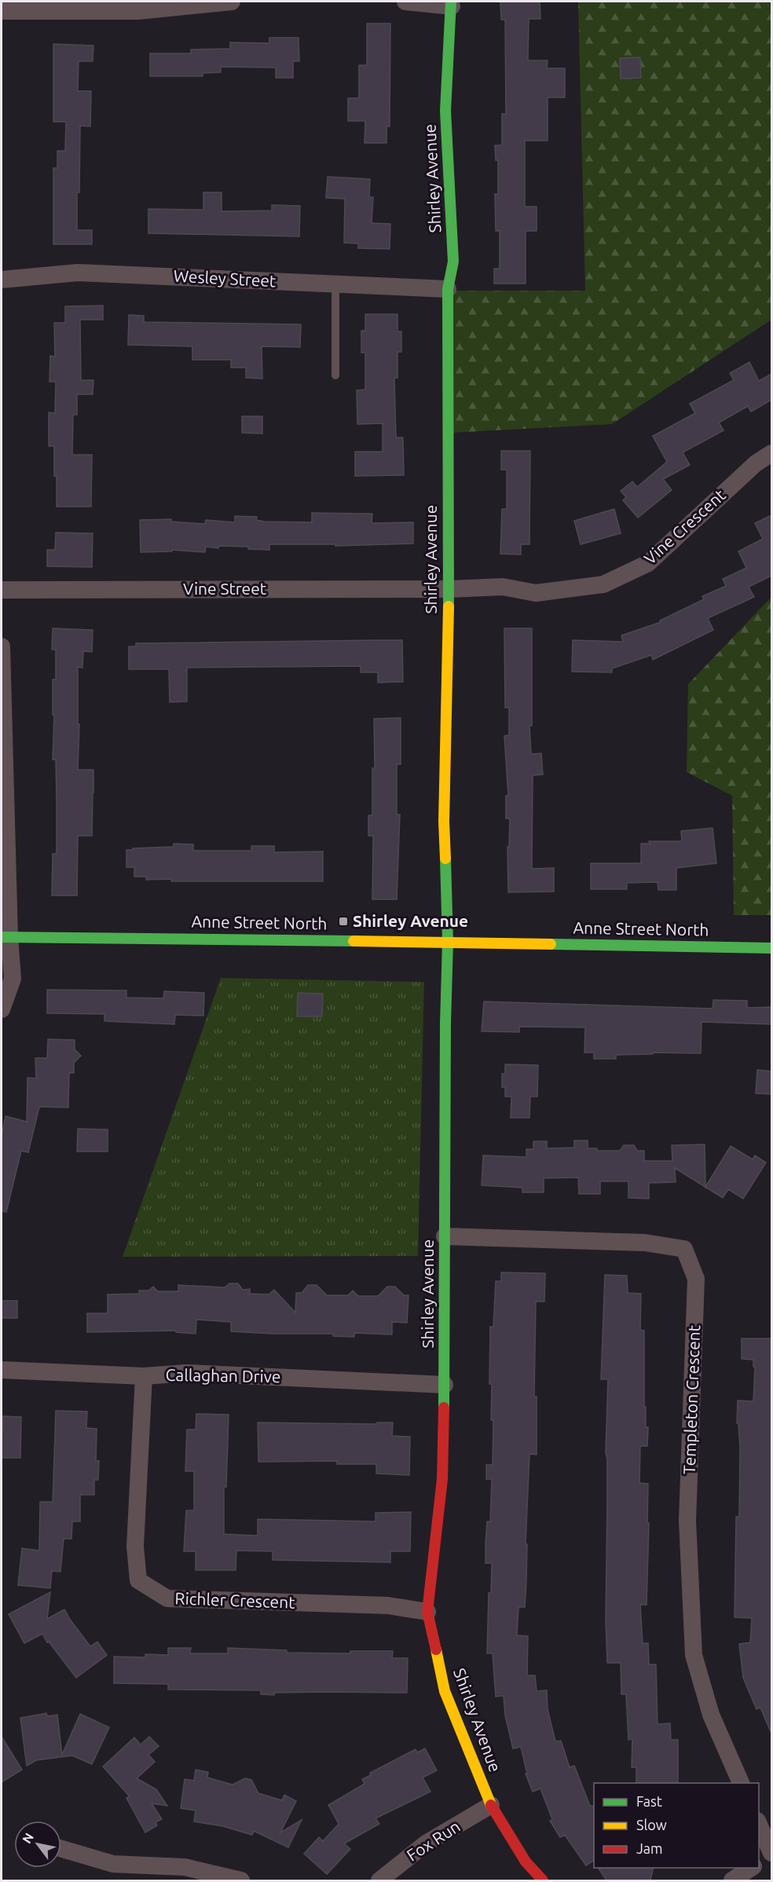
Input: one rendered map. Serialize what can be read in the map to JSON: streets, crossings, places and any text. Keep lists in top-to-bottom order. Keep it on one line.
{"streets":{"street":["Shirley Avenue","Wesley Street","Vine Crescent","Vine Street","Anne Street North","Callaghan Drive","Templeton Crescent","Richler Crescent","Fox Run"]},"crossings":[["Shirley Avenue","Wesley Street"],["Shirley Avenue","Vine Crescent"],["Shirley Avenue","Vine Street"],["Shirley Avenue","Anne Street North"],["Shirley Avenue","Callaghan Drive"],["Shirley Avenue","Templeton Crescent"],["Shirley Avenue","Richler Crescent"],["Shirley Avenue","Fox Run"],["Vine Crescent","Vine Street"],["Callaghan Drive","Richler Crescent"]],"places":{"transit":["Shirley Avenue"]},"legend":["Fast","Slow","Jam"],"north":"top left"}
